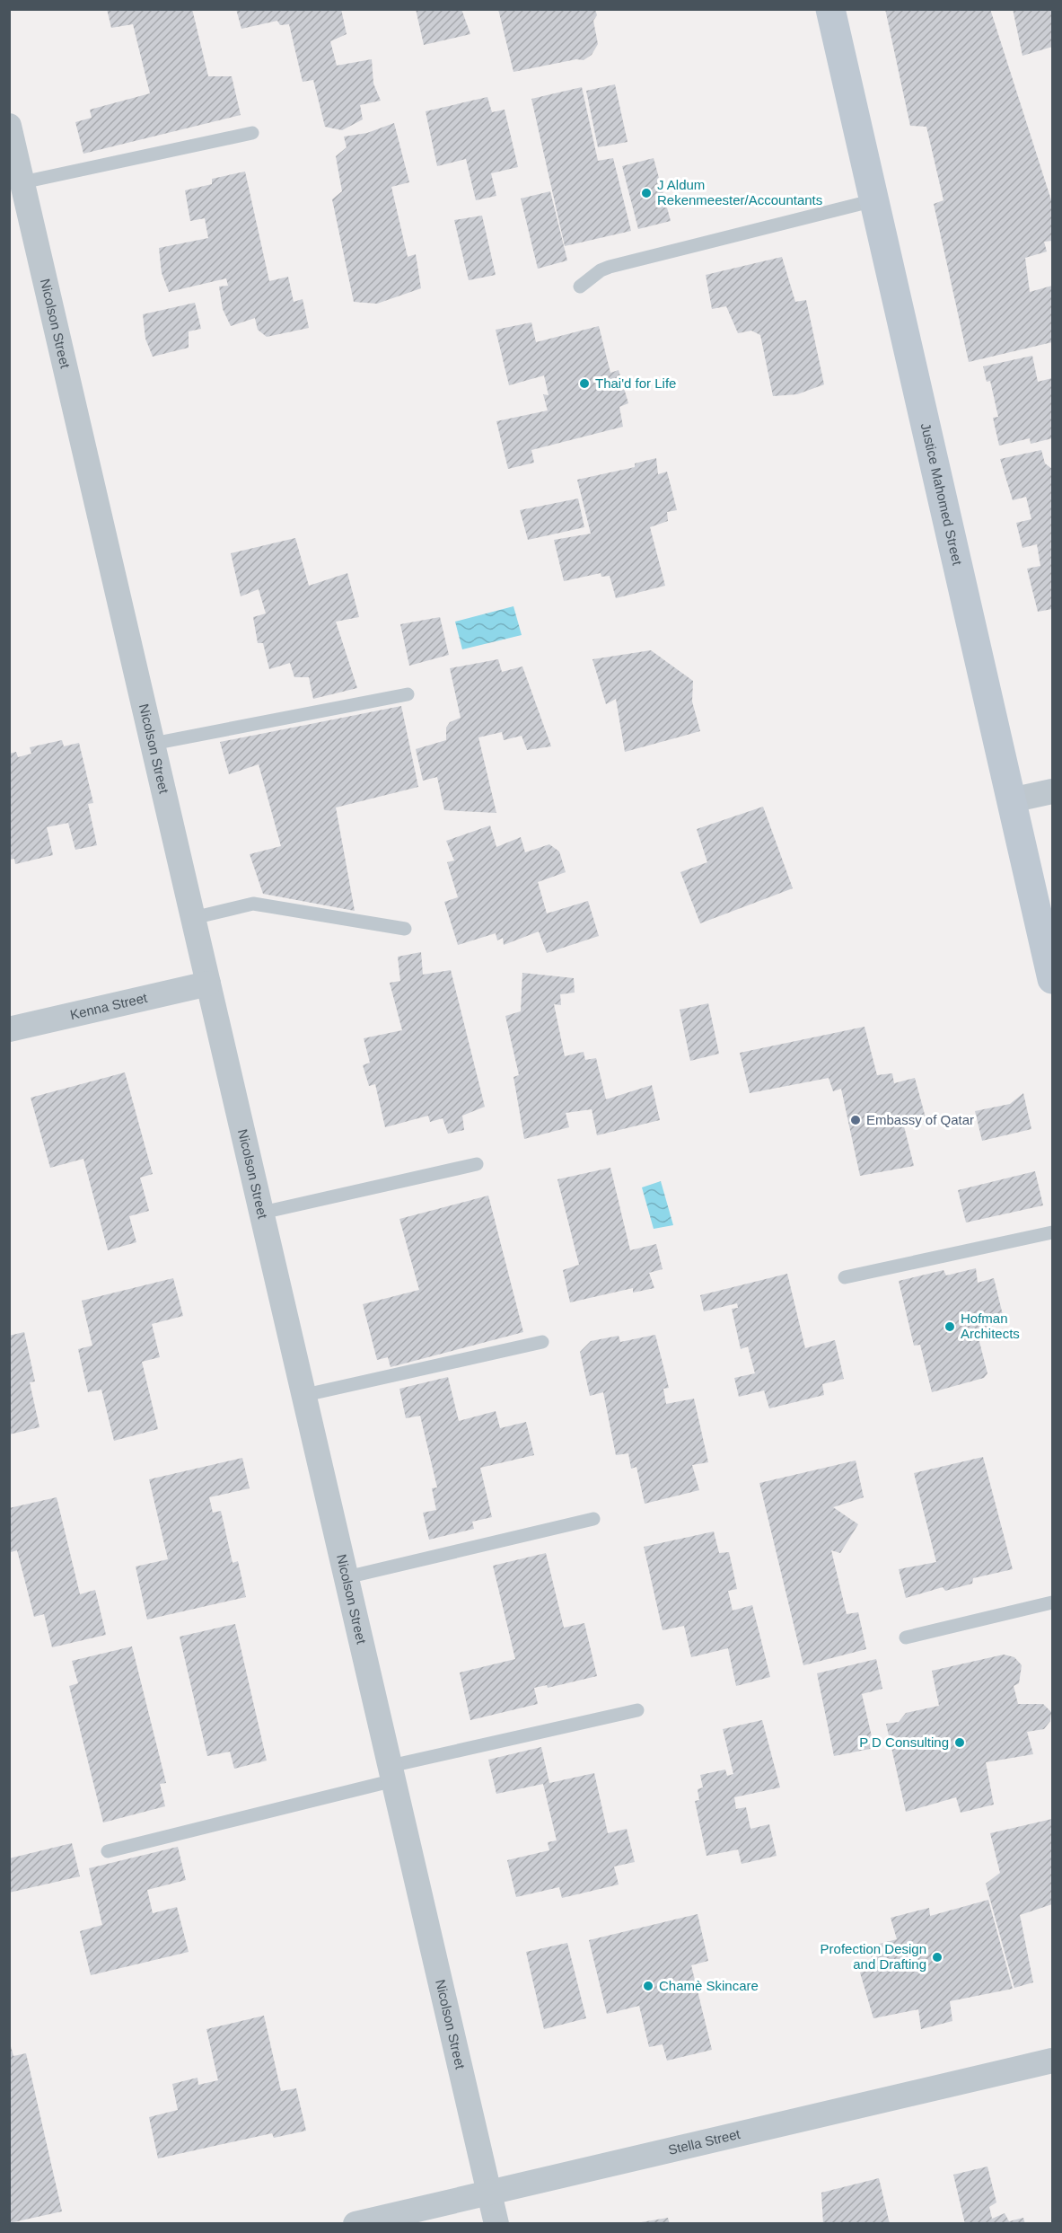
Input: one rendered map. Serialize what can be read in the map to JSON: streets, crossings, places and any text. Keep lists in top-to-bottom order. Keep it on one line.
{"streets":{"main road":["Justice Mahomed Street"],"street":["Nicolson Street","Kenna Street","Stella Street"]},"crossings":[["Nicolson Street","Kenna Street"],["Nicolson Street","Stella Street"]],"places":["J Aldum Rekenmeester/Accountants","Thai'd for Life","Embassy of Qatar","Hofman Architects","P D Consulting","Profection Design and Drafting","Chamè Skincare"]}
